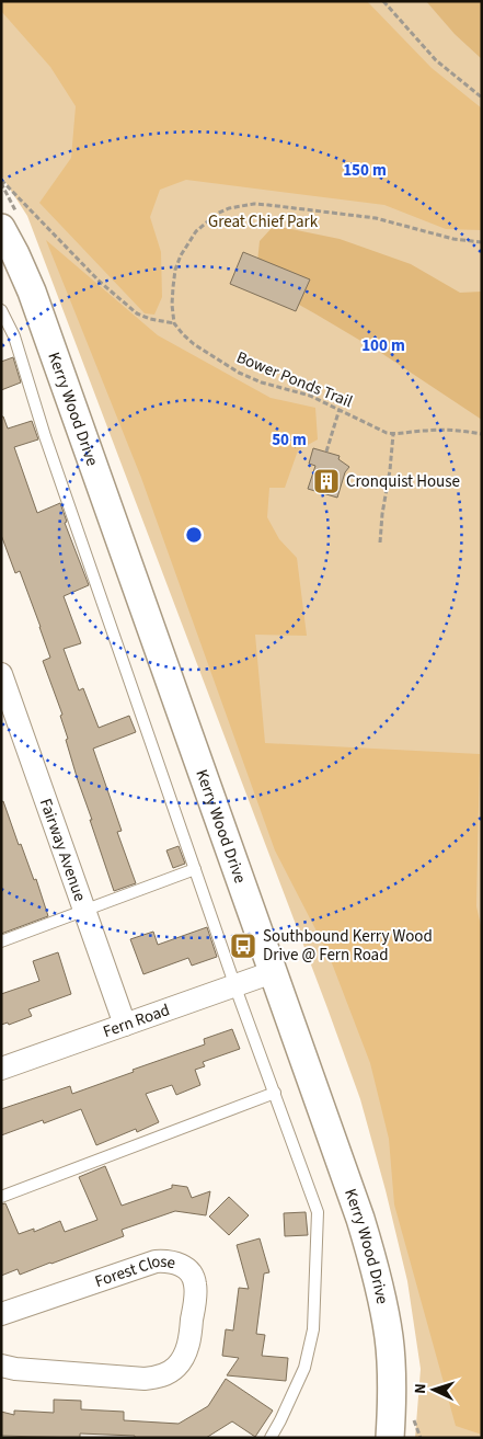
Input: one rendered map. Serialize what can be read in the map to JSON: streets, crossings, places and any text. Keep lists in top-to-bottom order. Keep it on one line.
{"streets":{"street":["Kerry Wood Drive","Fairway Avenue","Fern Road","Forest Close"],"path":["Bower Ponds Trail"]},"crossings":[["Kerry Wood Drive","Fern Road"],["Fairway Avenue","Fern Road"]],"parks":["Great Chief Park"],"places":{"building":["Cronquist House"],"bus stop":["Southbound Kerry Wood Drive @ Fern Road"]},"north":"left","rings":["150 m","100 m","50 m"]}
